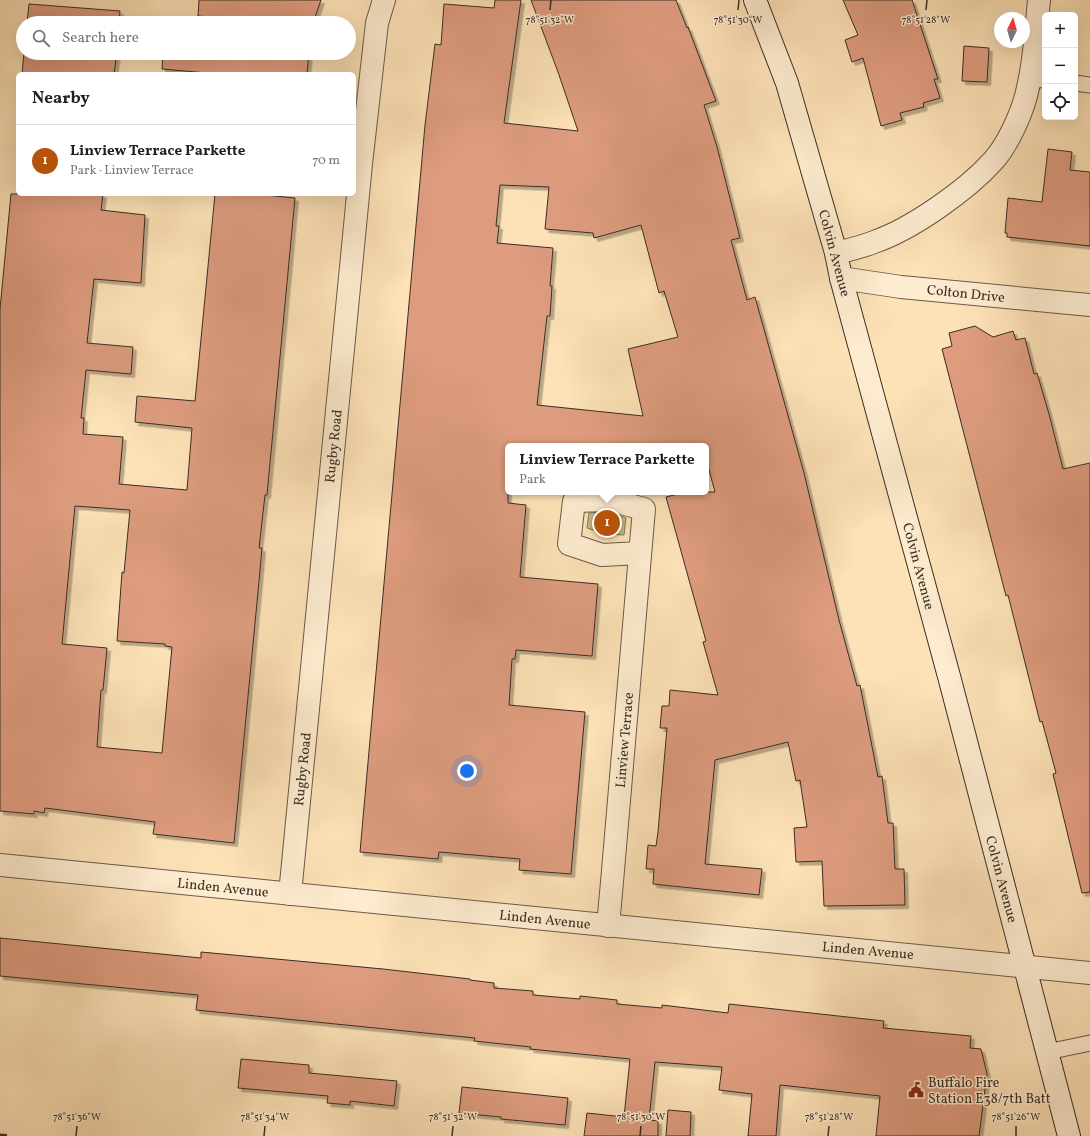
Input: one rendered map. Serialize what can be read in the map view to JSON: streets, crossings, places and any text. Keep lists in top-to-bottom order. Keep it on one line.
{"streets":{"street":["Colvin Avenue","Colton Drive","Rugby Road","Linview Terrace","Linden Avenue"]},"crossings":[["Colvin Avenue","Colton Drive"],["Colvin Avenue","Linden Avenue"],["Rugby Road","Linden Avenue"],["Linview Terrace","Linden Avenue"]],"places":{"public building":["Buffalo Fire Station E38/7th Batt"]},"north":"top","page":{"map_buttons":["+","−"],"search":"Search here","heading":"Nearby","list":[{"mark":"1","name":"Linview Terrace Parkette","note":"Park · Linview Terrace","value":"70 m"}],"popup":["Linview Terrace Parkette","Park"],"pins":"1"},"coordinates":["78°51'32\"W","78°51'30\"W","78°51'28\"W","78°51'36\"W","78°51'34\"W","78°51'26\"W"]}
